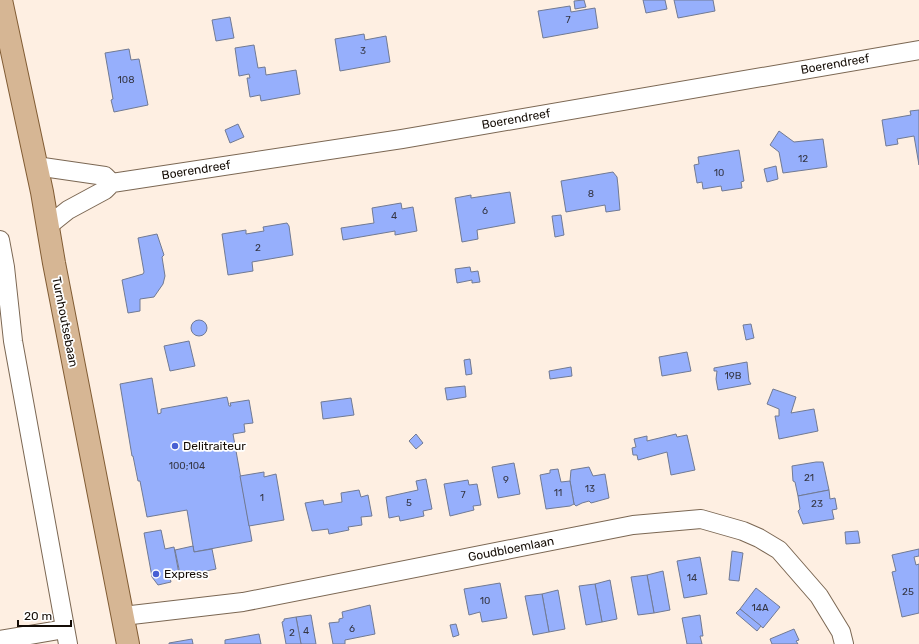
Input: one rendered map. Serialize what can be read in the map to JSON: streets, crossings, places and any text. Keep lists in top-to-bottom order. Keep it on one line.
{"streets":{"main road":["Turnhoutsebaan"],"street":["Boerendreef","Goudbloemlaan"]},"crossings":[["Boerendreef","Turnhoutsebaan"],["Turnhoutsebaan","Goudbloemlaan"]],"places":["Delitraiteur","Express"],"house_numbers":["7","3","108","12","10","8","6","4","2","19B","100;104","21","9","13","11","7","1","5","23","14","25","10","14A","6","4","2"],"scale_bar":"20 m"}
